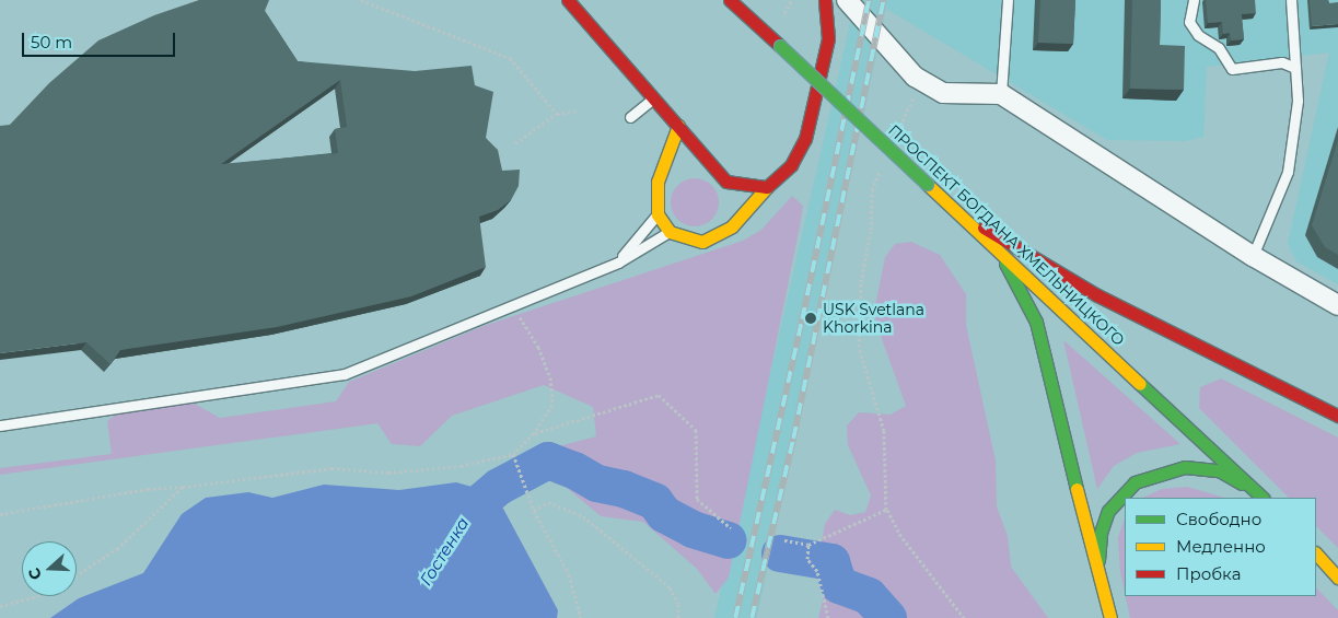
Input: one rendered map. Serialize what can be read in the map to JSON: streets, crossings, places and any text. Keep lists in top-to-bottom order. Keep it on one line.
{"streets":{"main road":["ПРОСПЕКТ БОГДАНА ХМЕЛЬНИЦКОГО"]},"water":["Гостенка"],"places":["USK Svetlana Khorkina"],"legend":["Свободно","Медленно","Пробка"],"scale_bar":"50 m","north":"left"}
